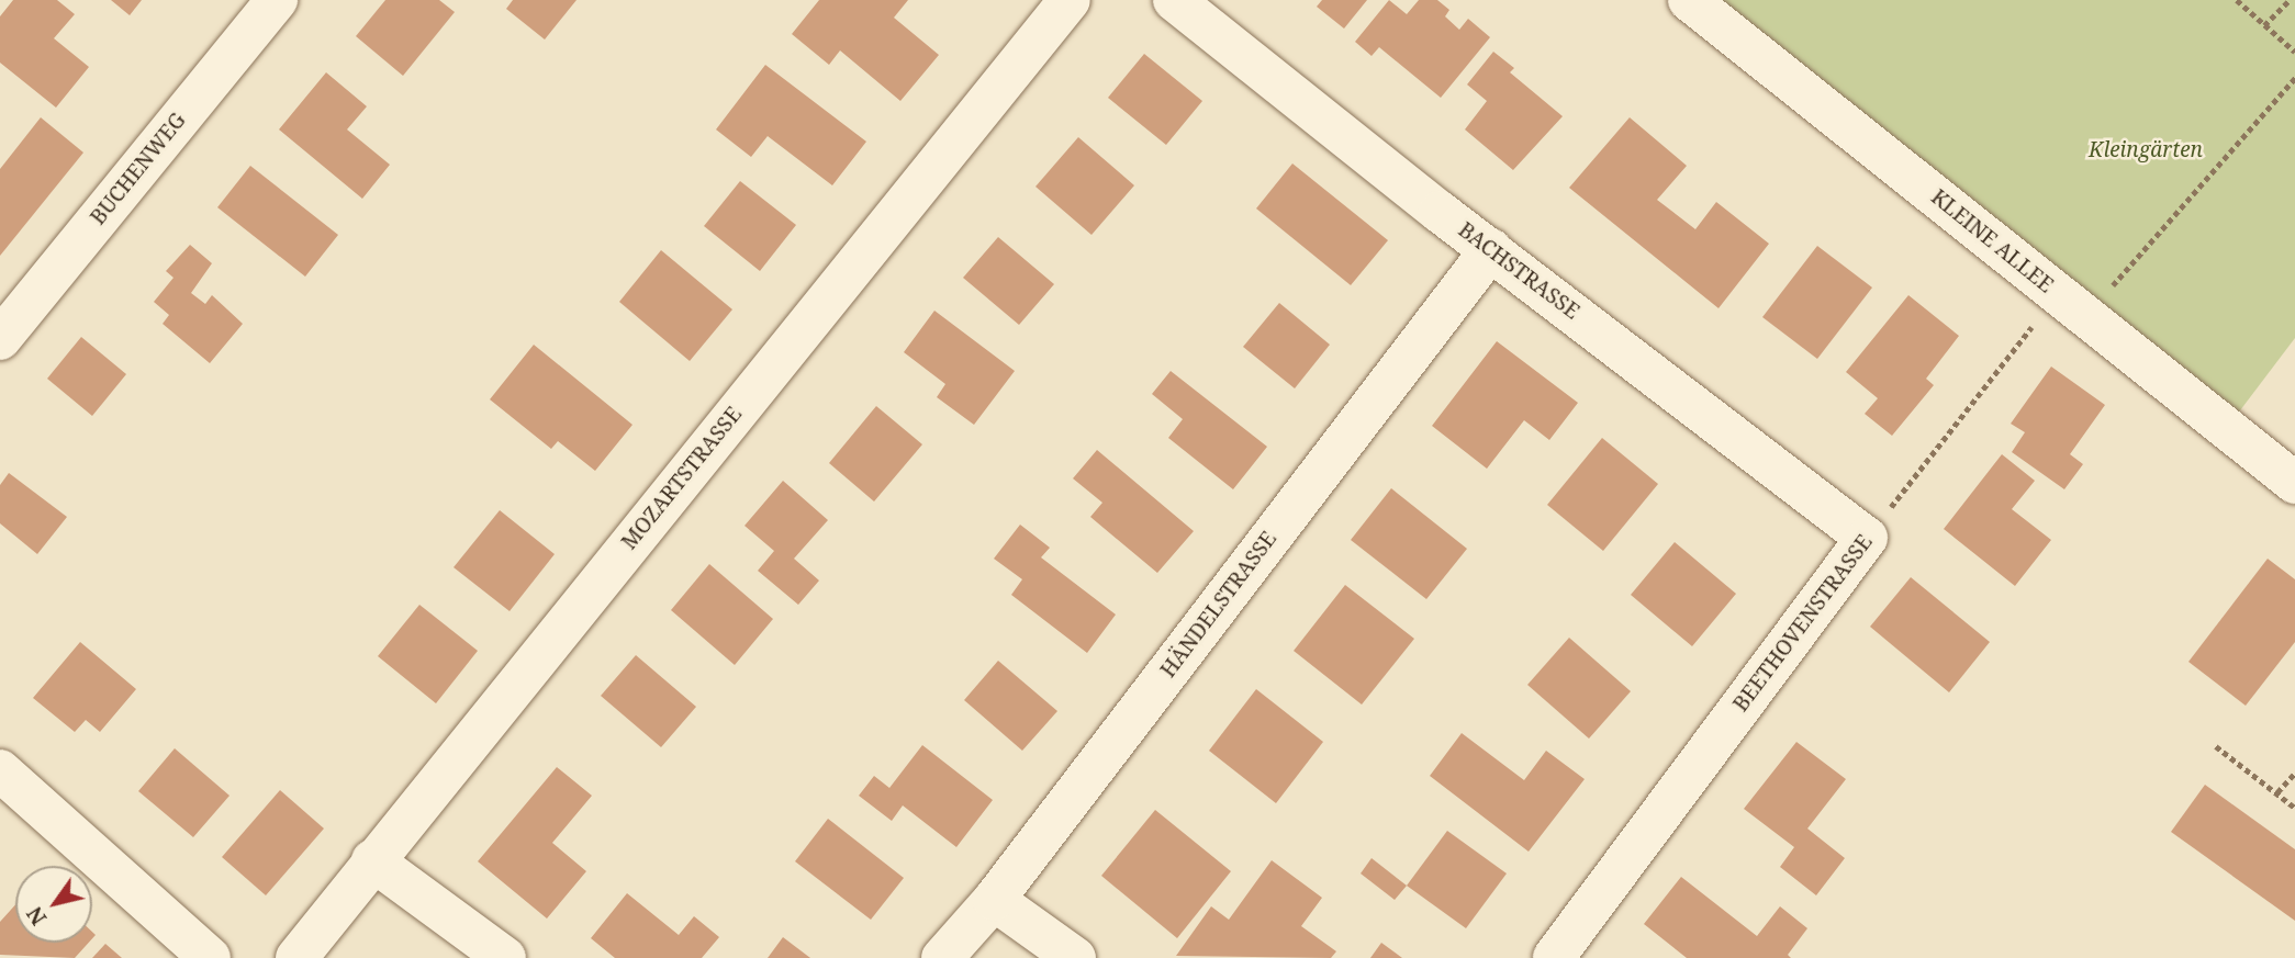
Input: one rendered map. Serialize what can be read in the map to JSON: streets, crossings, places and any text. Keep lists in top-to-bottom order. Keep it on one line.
{"streets":{"street":["BUCHENWEG","KLEINE ALLEE","BACHSTRASSE","MOZARTSTRASSE","HÄNDELSTRASSE","BEETHOVENSTRASSE"]},"crossings":[["KLEINE ALLEE","BEETHOVENSTRASSE"],["BACHSTRASSE","HÄNDELSTRASSE"],["BACHSTRASSE","BEETHOVENSTRASSE"]],"parks":["Kleingärten"],"north":"bottom left"}
